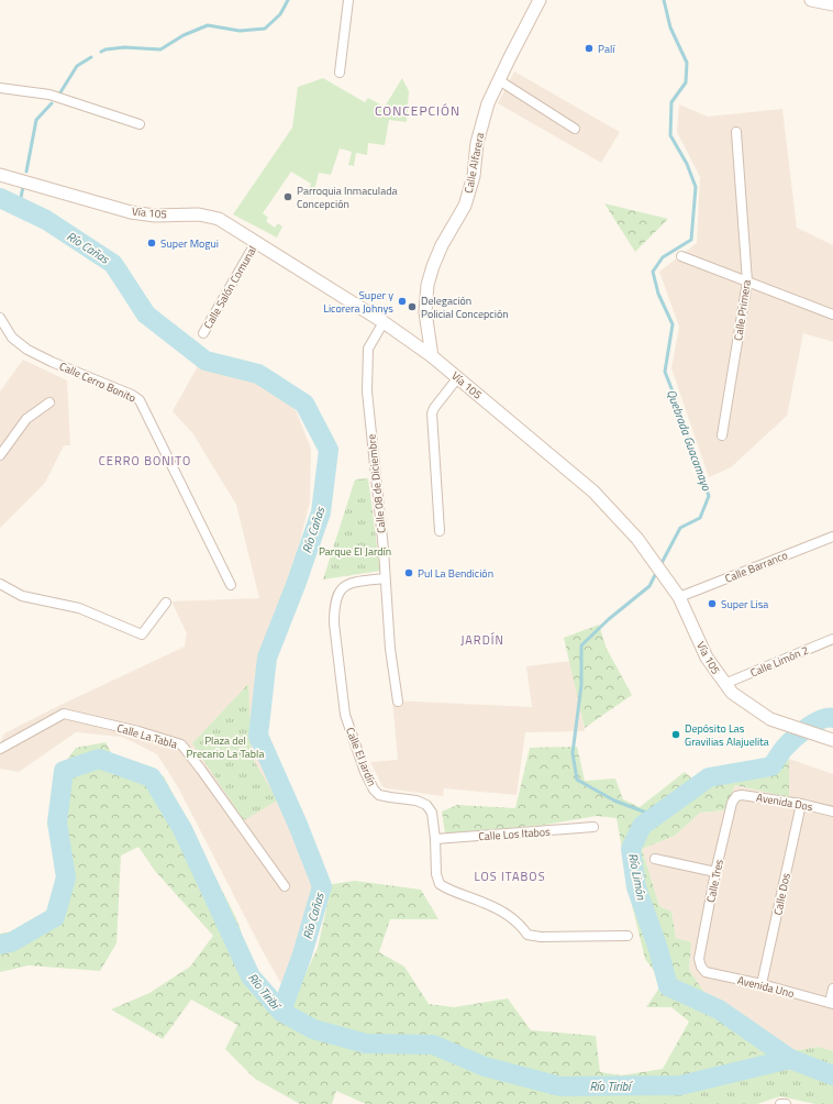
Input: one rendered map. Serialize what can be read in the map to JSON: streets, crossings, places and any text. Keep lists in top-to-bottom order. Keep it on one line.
{"streets":{"main road":["Calle Alfarera","Vía 105"],"street":["Calle Salón Comunal","Calle Primera","Calle Cerro Bonito","Calle 08 de Diciembre","Calle Barranco","Calle Limón 2","Calle La Tabla","Calle El Jardín","Avenida Dos","Calle Los Itabos","Calle Tres","Calle Dos","Avenida Uno"]},"crossings":[["Calle Alfarera","Vía 105"],["Vía 105","Calle Salón Comunal"],["Vía 105","Calle 08 de Diciembre"],["Vía 105","Calle Barranco"],["Vía 105","Calle Limón 2"],["Calle 08 de Diciembre","Calle El Jardín"],["Calle El Jardín","Calle Los Itabos"],["Avenida Dos","Calle Tres"],["Avenida Dos","Calle Dos"],["Calle Tres","Avenida Uno"],["Calle Dos","Avenida Uno"]],"districts":["CONCEPCIÓN","CERRO BONITO","JARDÍN","LOS ITABOS"],"water":["Río Cañas","Quebrada Guacamayo","Río Limón","Río Tiribí"],"parks":["Parque El Jardín","Plaza del Precario La Tabla"],"places":["Palí","Parroquia Inmaculada Concepción","Super Mogui","Super y Licorera Johnys","Delegación Policial Concepción","Pul La Bendición","Super Lisa","Depósito Las Gravilias Alajuelita"]}
